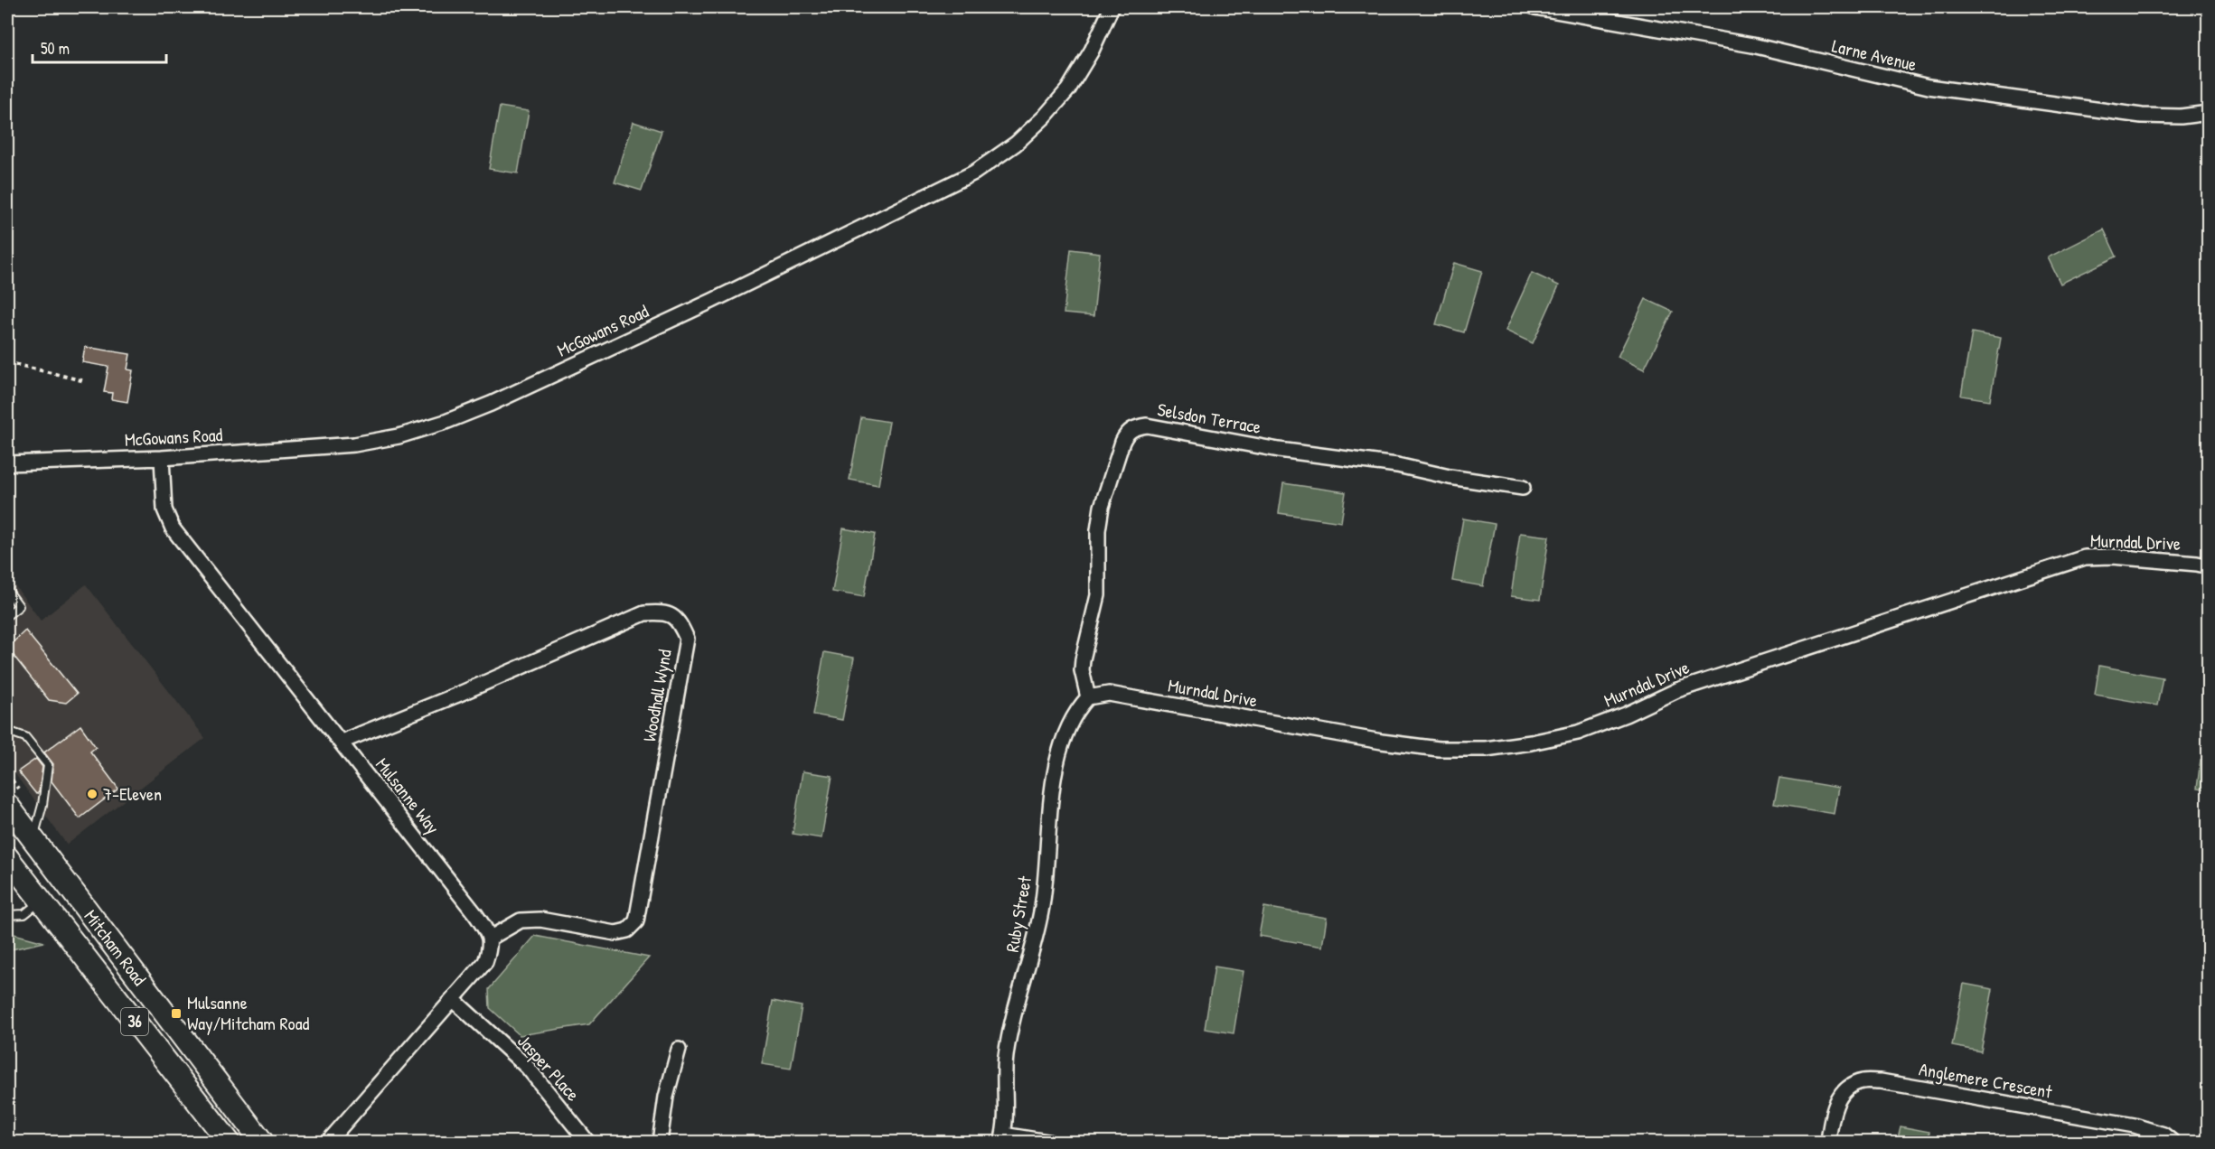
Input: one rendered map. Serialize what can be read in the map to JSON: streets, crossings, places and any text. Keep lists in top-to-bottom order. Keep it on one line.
{"streets":{"main road":["Mitcham Road","36"],"street":["Larne Avenue","McGowans Road","Selsdon Terrace","Murndal Drive","Woodhall Wynd","Mulsanne Way","Ruby Street","Jasper Place","Anglemere Crescent"]},"crossings":[["McGowans Road","Mulsanne Way"],["Selsdon Terrace","Murndal Drive"],["Selsdon Terrace","Ruby Street"],["Murndal Drive","Ruby Street"],["Woodhall Wynd","Mulsanne Way"]],"places":{"other":["7-Eleven"],"transit":["Mulsanne Way/Mitcham Road"]},"scale_bar":"50 m"}
